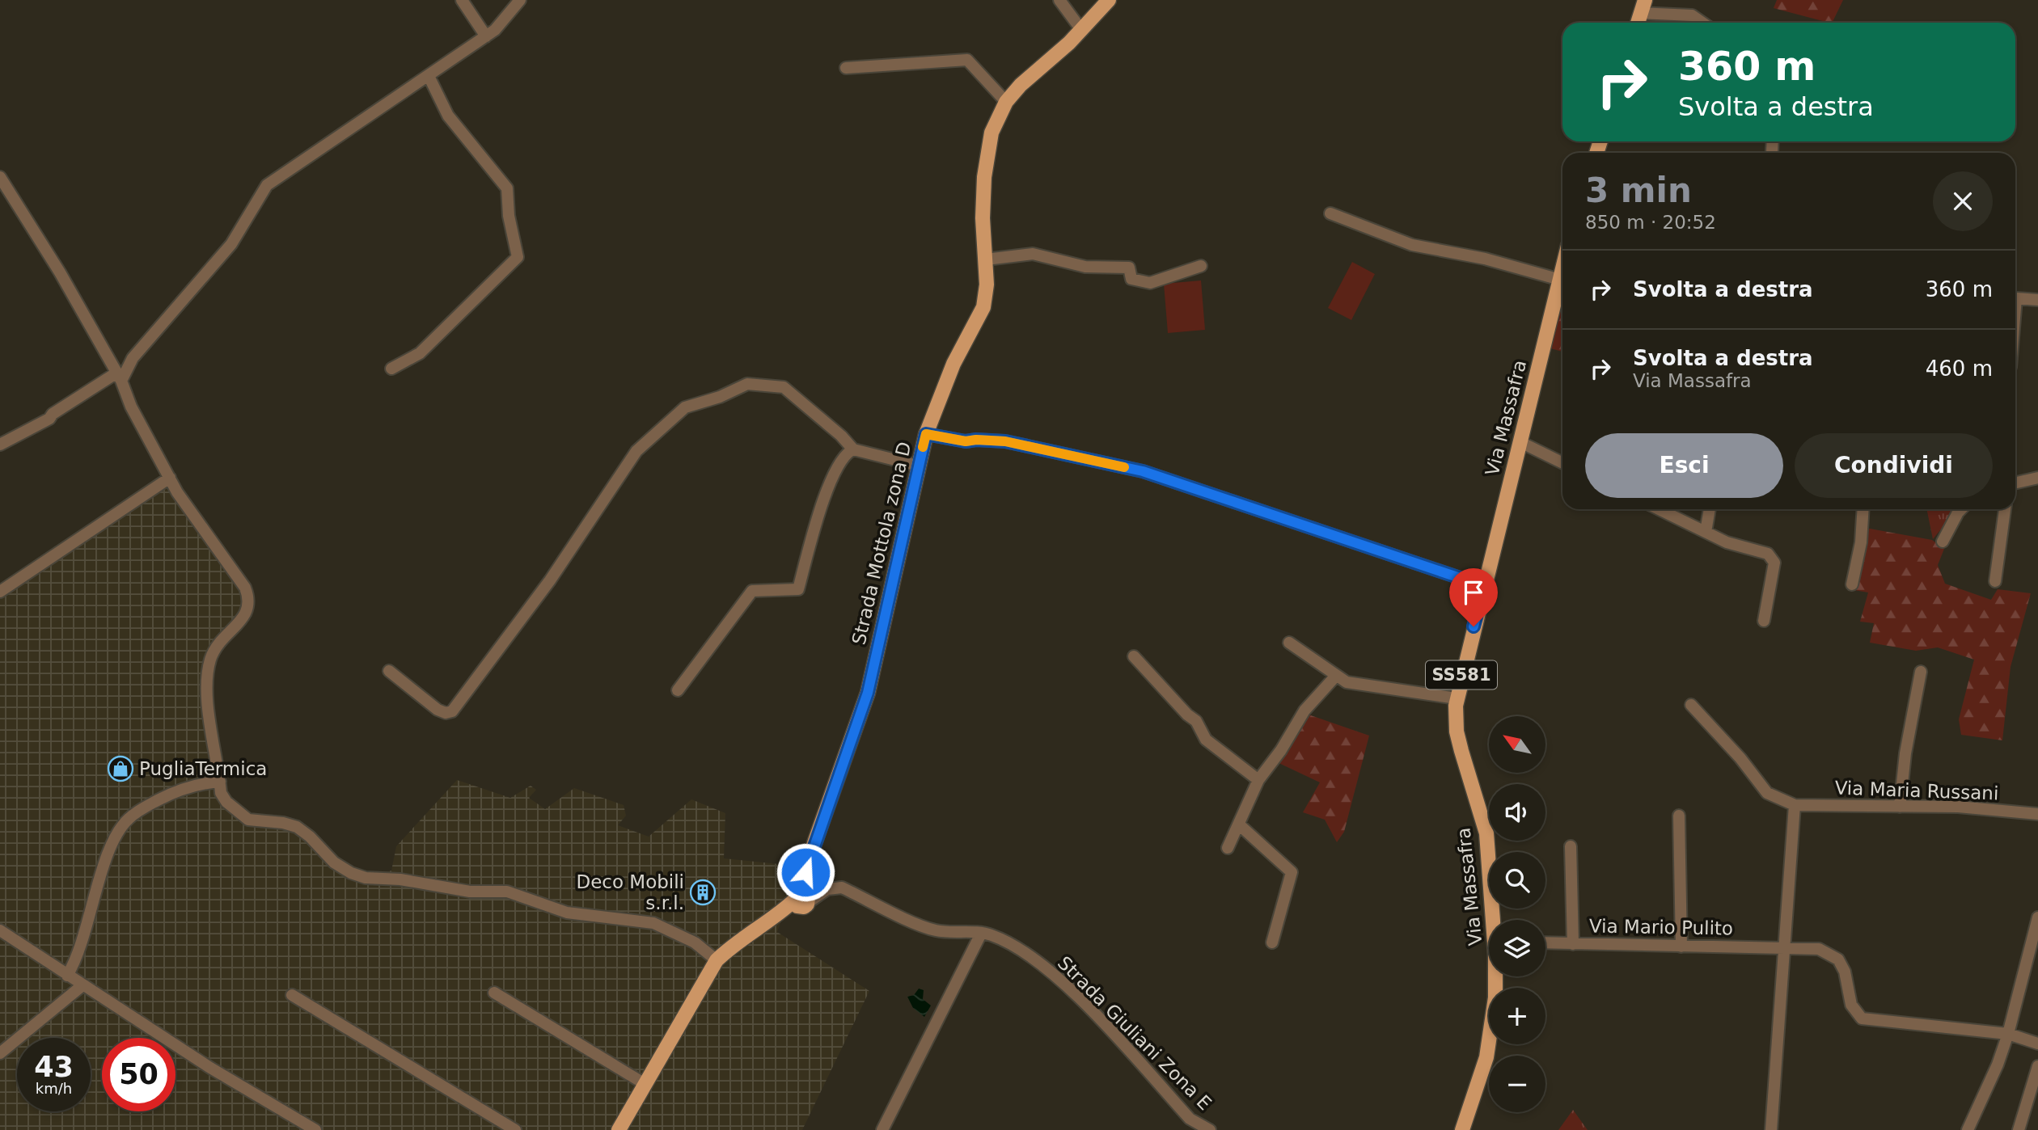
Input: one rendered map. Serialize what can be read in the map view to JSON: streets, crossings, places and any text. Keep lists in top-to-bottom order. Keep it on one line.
{"streets":{"main road":["Via Massafra","Strada Mottola zona D","SS581"],"street":["Via Maria Russani","Via Mario Pulito","Strada Giuliani Zona E"]},"crossings":[["Strada Mottola zona D","Strada Giuliani Zona E"]],"places":{"shop":["PugliaTermica"],"building":["Deco Mobili s.r.l."]},"north":"top left","page":{"turn":["360 m","Svolta a destra"],"heading":["3 min","850 m · 20:52"],"list":[{"name":"Svolta a destra","value":"360 m"},{"name":"Svolta a destra","note":"Via Massafra","value":"460 m"}],"buttons":["Esci","Condividi"],"map_buttons":["+","−"],"speed":"43 km/h","limit":"50"}}
